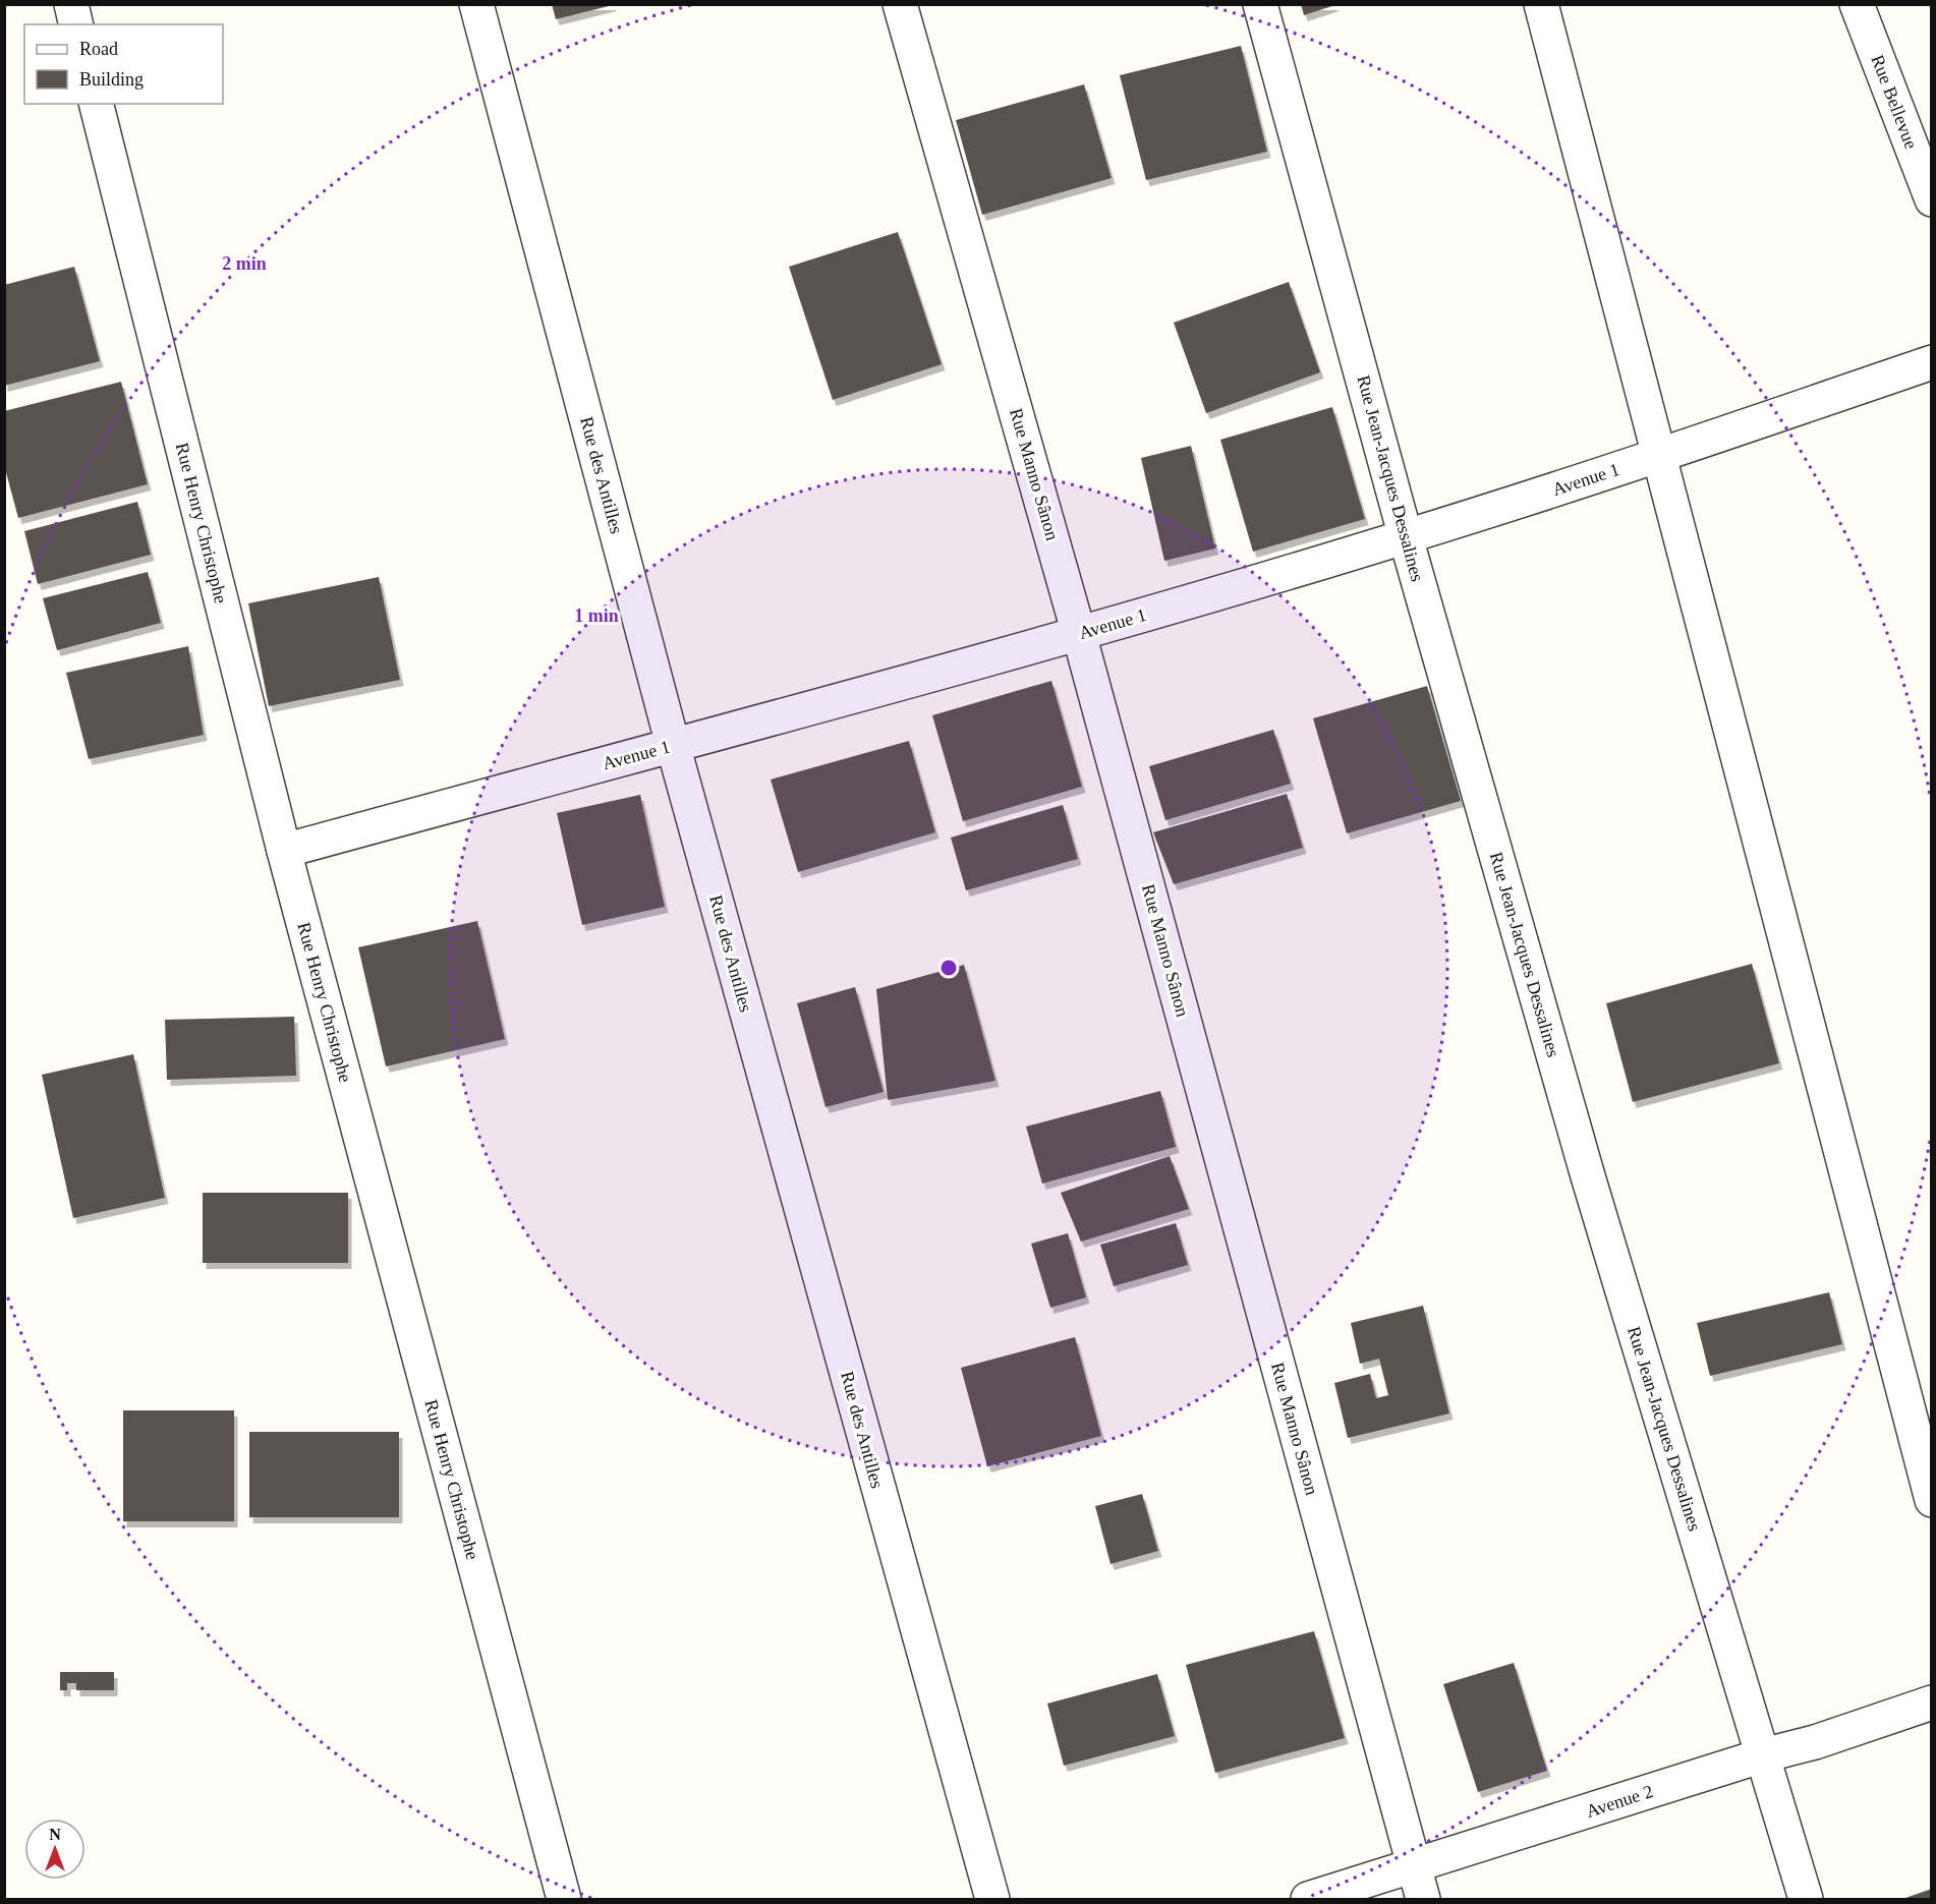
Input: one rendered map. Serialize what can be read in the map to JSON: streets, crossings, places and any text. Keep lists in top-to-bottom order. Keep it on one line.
{"streets":{"street":["Rue Bellevue","Rue Manno Sânon","Rue des Antilles","Rue Jean-Jacques Dessalines","Avenue 1","Rue Henry Christophe","Avenue 2"]},"crossings":[["Rue Manno Sânon","Avenue 1"],["Rue Manno Sânon","Avenue 2"],["Rue des Antilles","Avenue 1"],["Rue Jean-Jacques Dessalines","Avenue 1"],["Rue Jean-Jacques Dessalines","Avenue 2"],["Avenue 1","Rue Henry Christophe"]],"legend":["Road","Building"],"north":"top","rings":["2 min","1 min"]}
